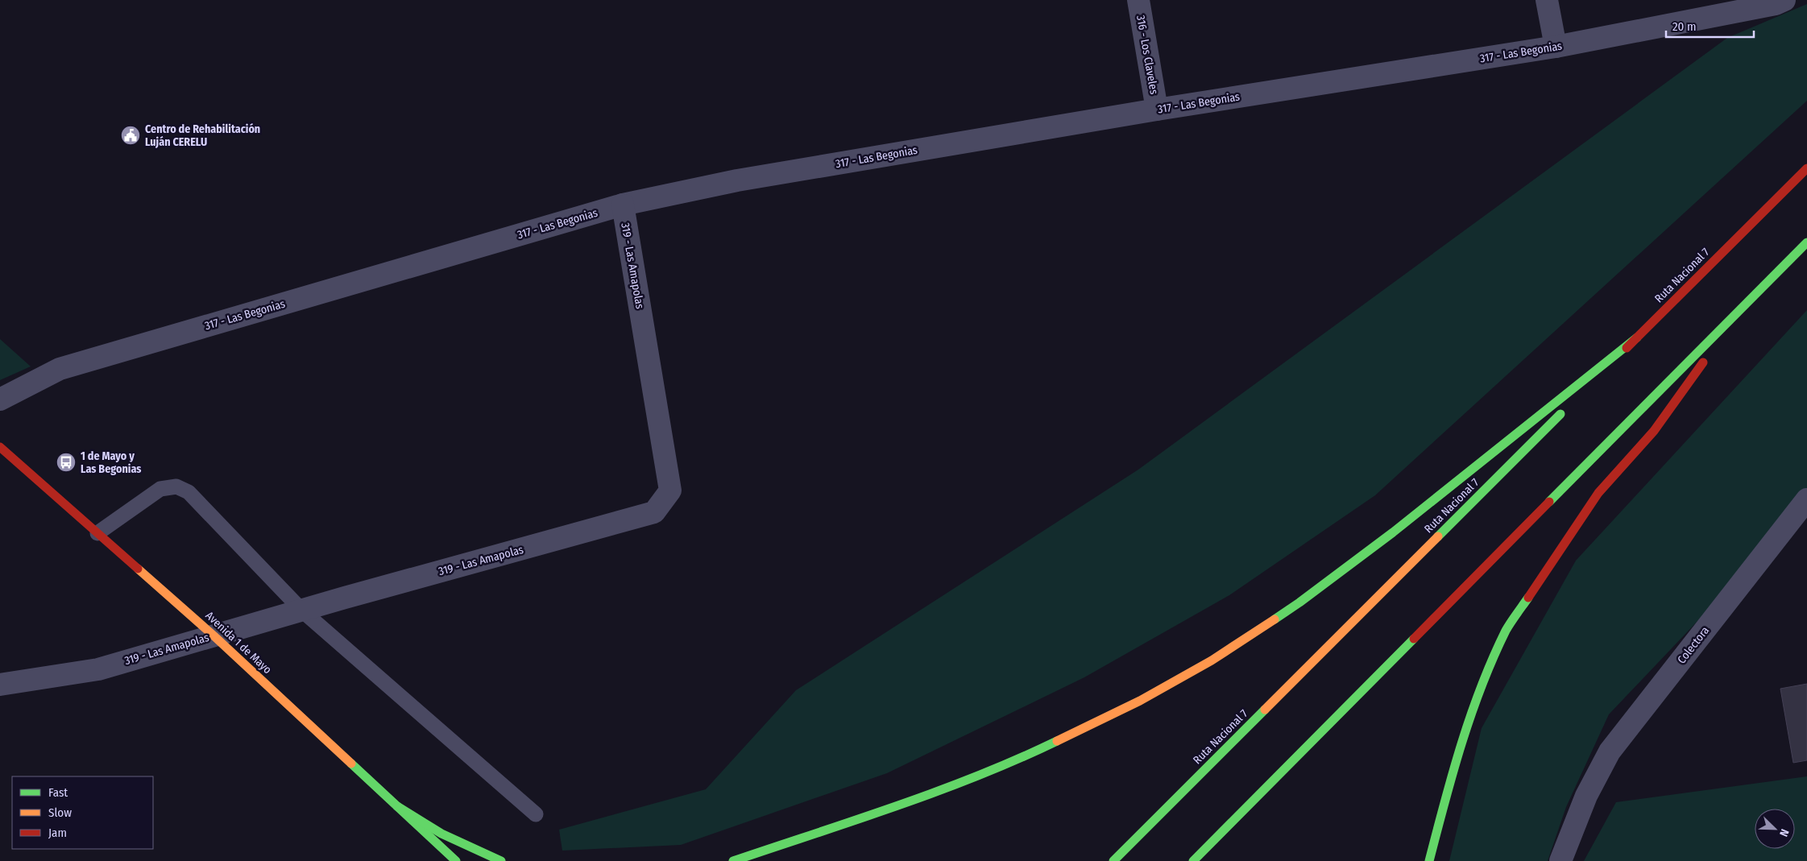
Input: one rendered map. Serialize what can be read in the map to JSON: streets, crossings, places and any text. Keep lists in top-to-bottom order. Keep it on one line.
{"streets":{"main road":["Ruta Nacional 7","Avenida 1 de Mayo"],"street":["317 - Las Begonias","316 - Los Claveles","319 - Las Amapolas","Colectora"]},"crossings":[["317 - Las Begonias","316 - Los Claveles"],["317 - Las Begonias","319 - Las Amapolas"],["319 - Las Amapolas","Avenida 1 de Mayo"]],"places":{"public building":["Centro de Rehabilitación Luján CERELU"],"bus stop":["1 de Mayo y Las Begonias"]},"legend":["Fast","Slow","Jam"],"scale_bar":"20 m","north":"bottom right"}
